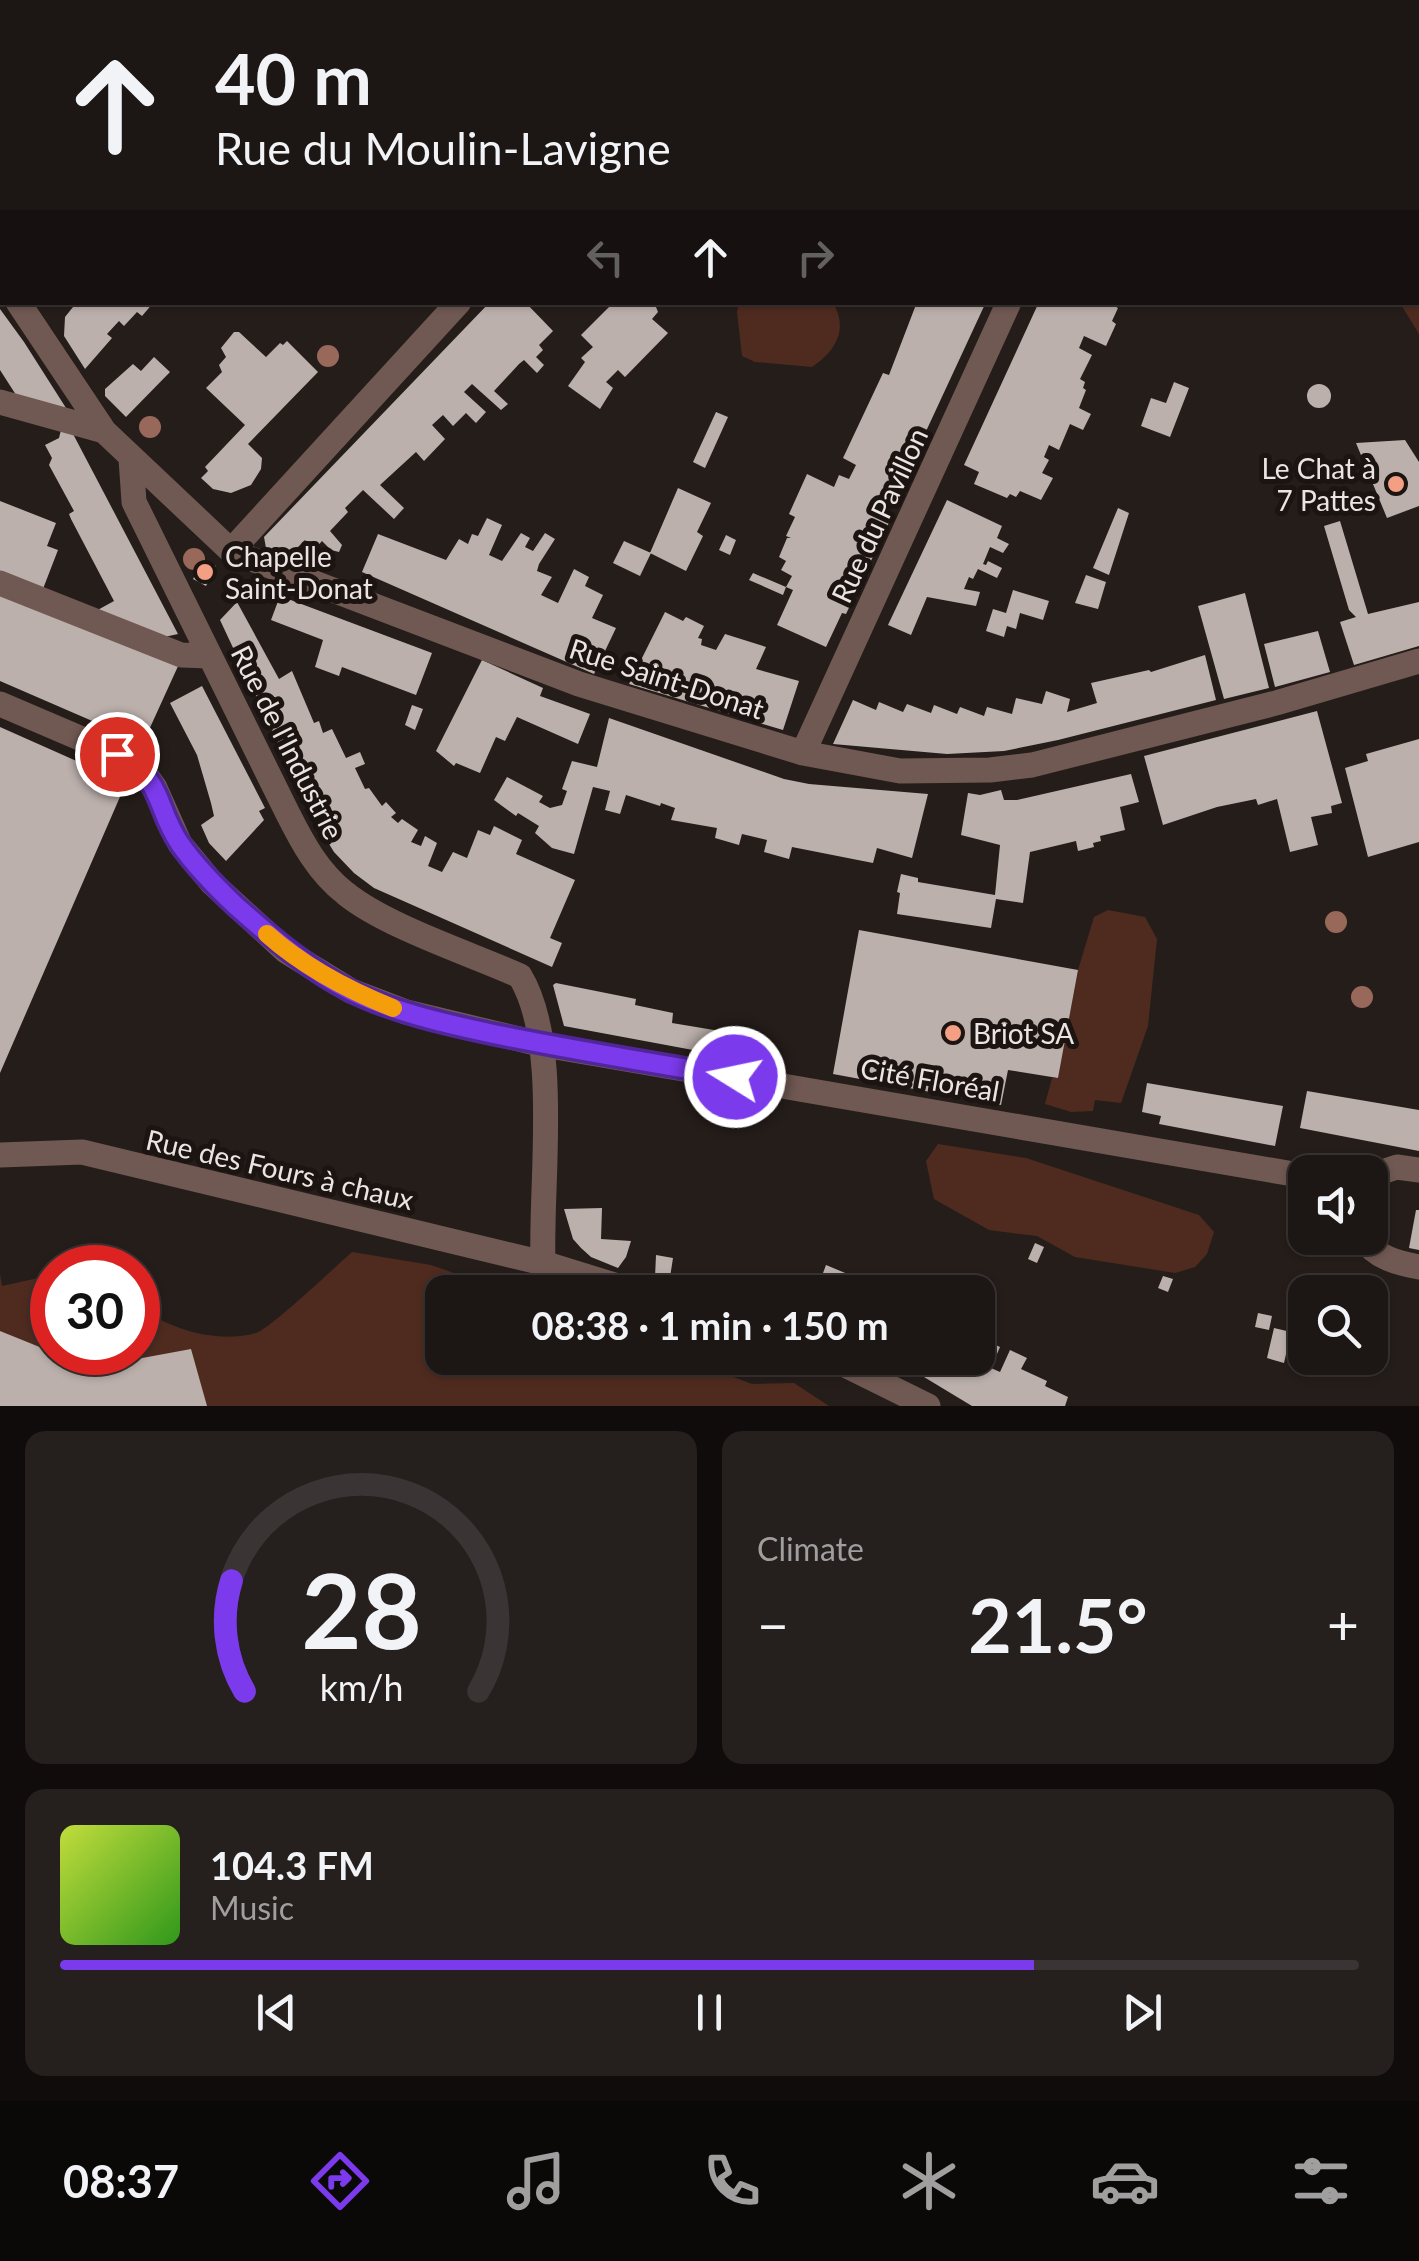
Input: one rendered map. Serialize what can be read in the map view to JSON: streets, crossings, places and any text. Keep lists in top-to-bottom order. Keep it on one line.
{"streets":{"street":["Rue du Pavillon","Rue Saint-Donat","Rue de l'Industrie","Cité Floréal","Rue des Fours à chaux"]},"crossings":[["Rue du Pavillon","Rue Saint-Donat"],["Rue Saint-Donat","Rue de l'Industrie"],["Rue de l'Industrie","Cité Floréal"],["Rue de l'Industrie","Rue des Fours à chaux"]],"places":["Le Chat à 7 Pattes","Chapelle Saint-Donat","Briot SA"],"page":{"turn":["40 m","Rue du Moulin-Lavigne"],"limit":"30","trip":"08:38 · 1 min · 150 m","tile":"Climate","heat":["−","21.5°","+"],"song":["104.3 FM","Music"],"tabs":"08:37","gauge":["28","km/h"]}}
